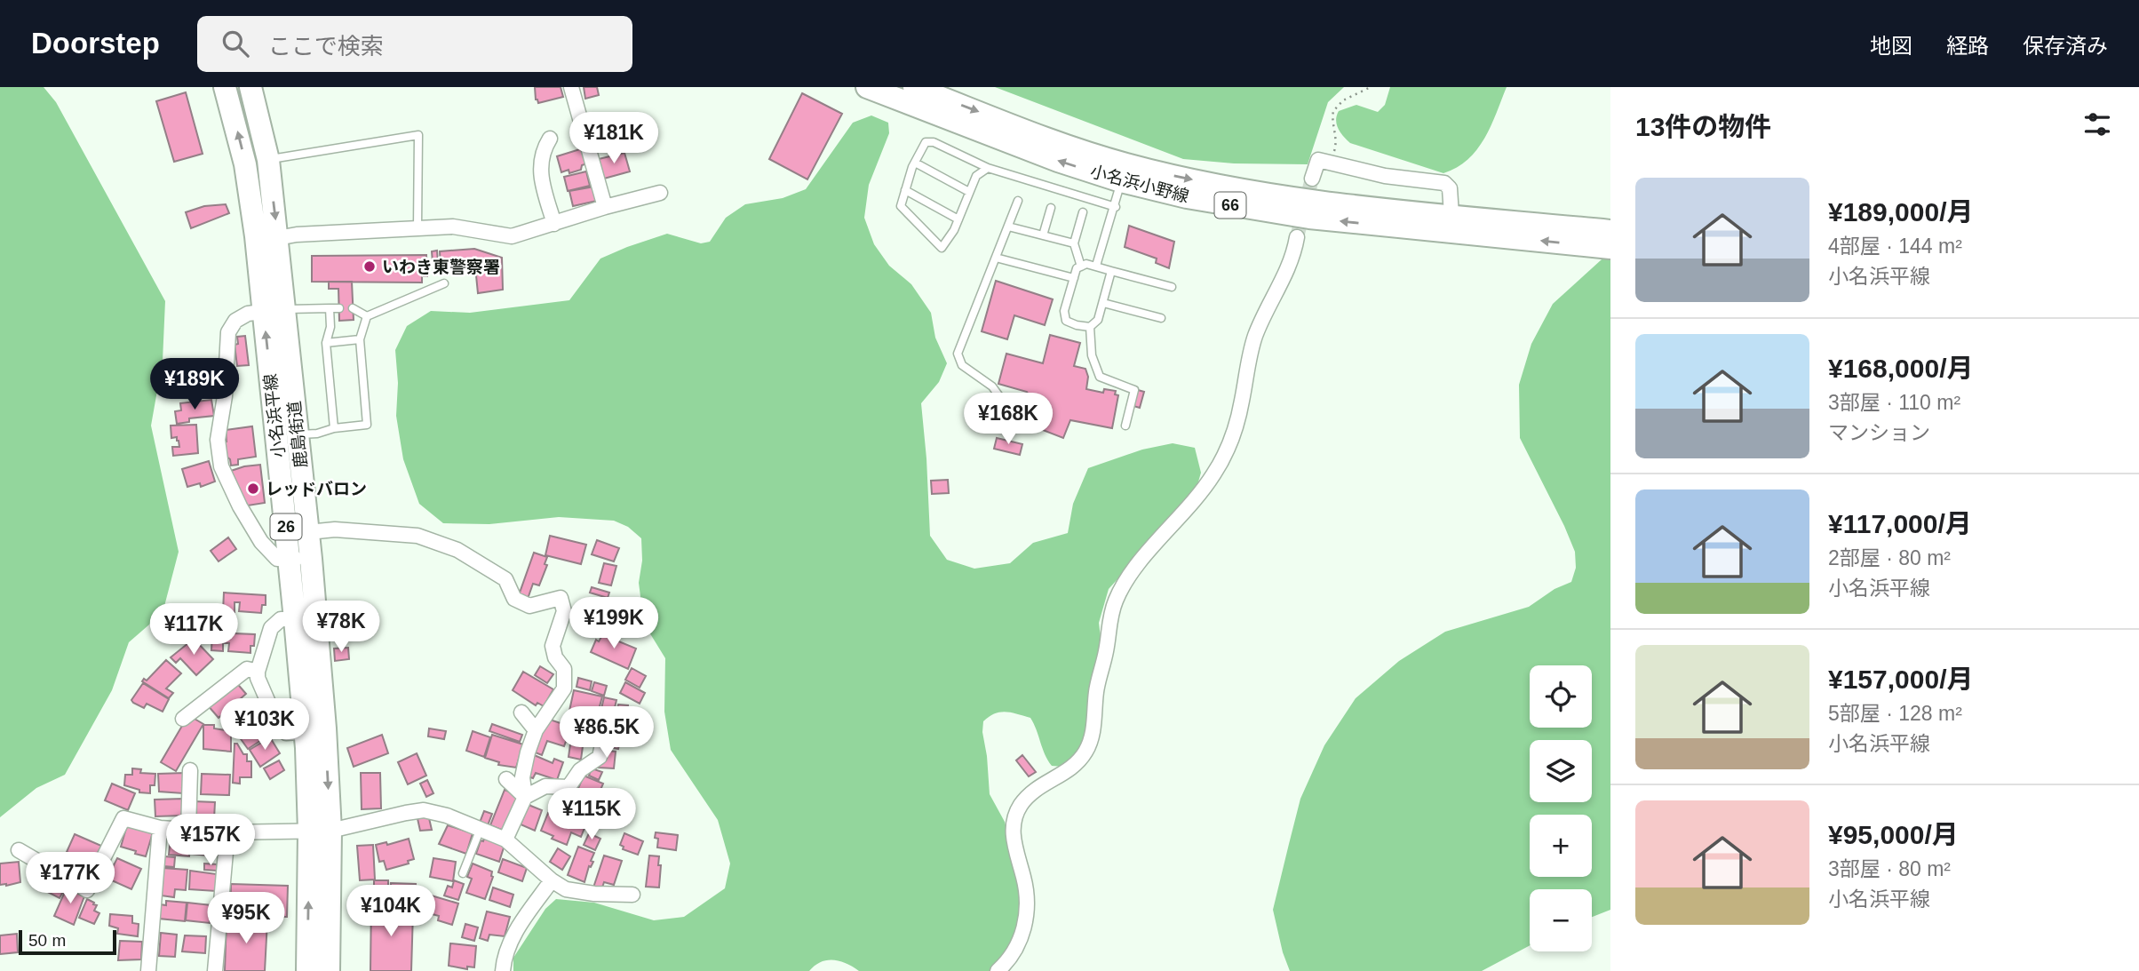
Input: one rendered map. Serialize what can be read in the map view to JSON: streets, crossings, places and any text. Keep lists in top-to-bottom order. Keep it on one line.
{"streets":{"main road":["小名浜小野線","66","小名浜平線","鹿島街道","26"]},"crossings":[["小名浜平線","鹿島街道"],["鹿島街道","26"]],"one_way":["小名浜平線"],"places":["いわき東警察署","レッドバロン"],"scale_bar":"50 m","page":{"header":"Doorstep","search":"ここで検索","nav":["地図","経路","保存済み"],"heading":"13件の物件","price":["¥181K","¥189K","¥168K","¥199K","¥78K","¥117K","¥103K","¥86.5K","¥115K","¥157K","¥177K","¥104K","¥95K"],"list":[{"name":"¥189,000/月","note":"4部屋 · 144 m² · 小名浜平線"},{"name":"¥168,000/月","note":"3部屋 · 110 m² · マンション"},{"name":"¥117,000/月","note":"2部屋 · 80 m² · 小名浜平線"},{"name":"¥157,000/月","note":"5部屋 · 128 m² · 小名浜平線"},{"name":"¥95,000/月","note":"3部屋 · 80 m² · 小名浜平線"}],"map_buttons":["+","−"],"scale":"50 m"}}
